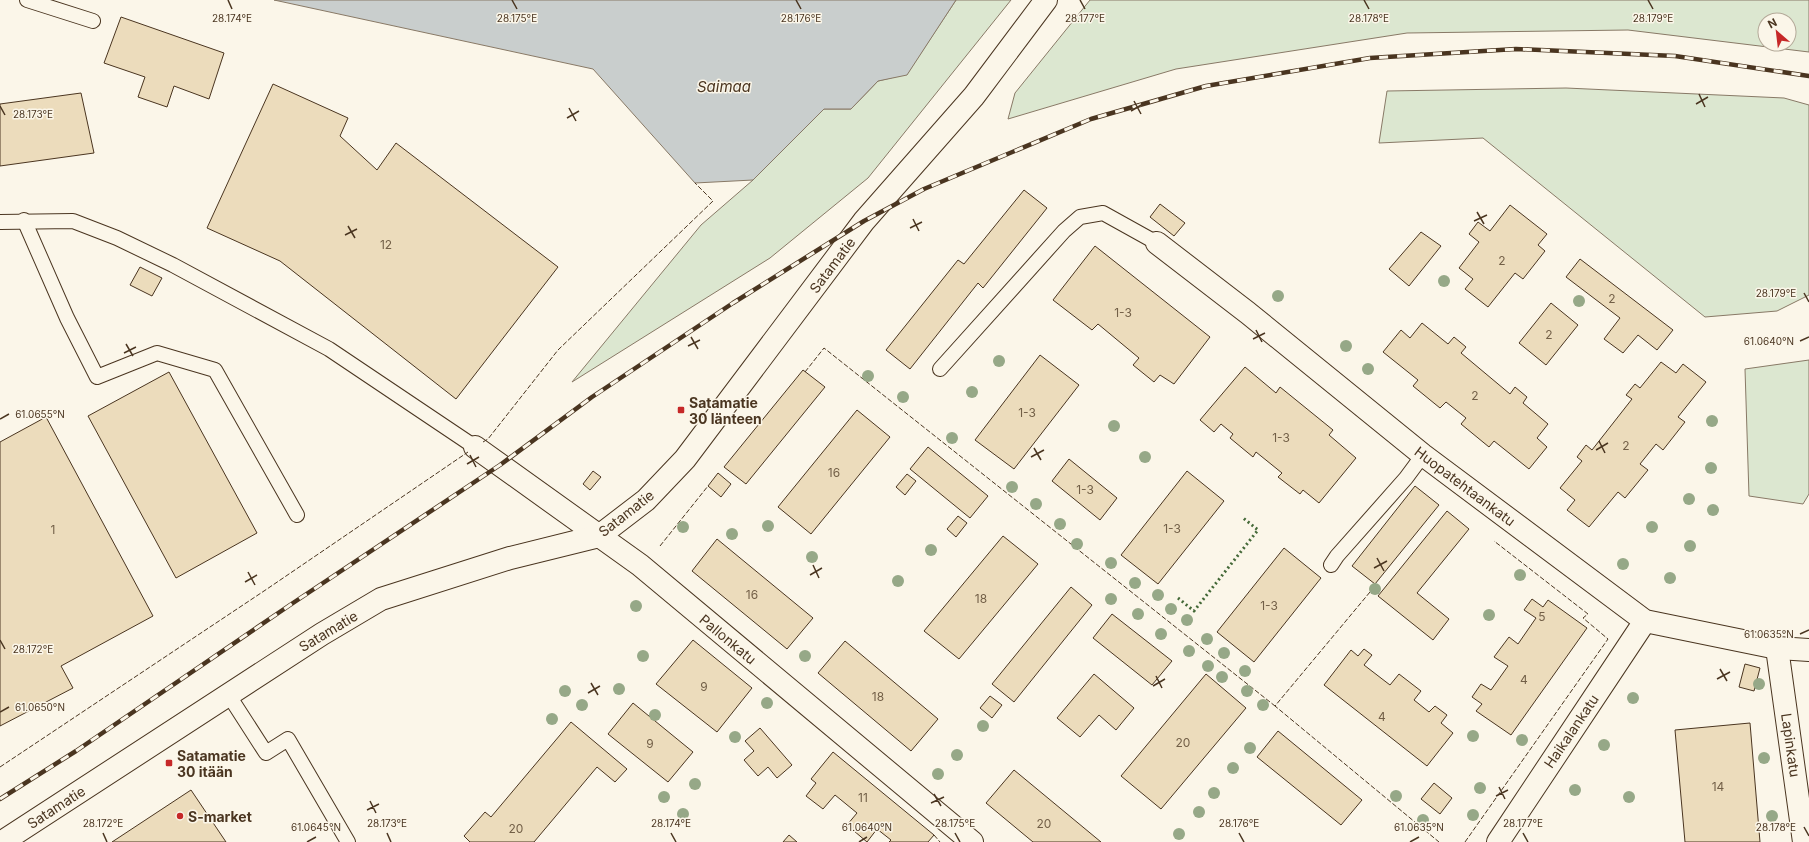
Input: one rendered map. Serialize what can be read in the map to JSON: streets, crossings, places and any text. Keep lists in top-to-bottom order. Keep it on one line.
{"streets":{"street":["Satamatie","Huopatehtaankatu","Pallonkatu","Haikalankatu","Lapinkatu"]},"crossings":[["Satamatie","Pallonkatu"],["Huopatehtaankatu","Haikalankatu"],["Huopatehtaankatu","Lapinkatu"]],"water":["Saimaa"],"places":{"transit":["Satamatie 30 länteen","Satamatie 30 itään"],"other":["S-market"]},"house_numbers":["12","2","2","1-3","2","2","1-3","1-3","2","16","1-3","1-3","1","16","18","1-3","5","4","9","18","4","20","9","14","11","20","20"],"north":"top left","coordinates":["28.174°E","28.175°E","28.176°E","28.177°E","28.178°E","28.179°E","28.173°E","61.0640°N","61.0655°N","61.0635°N","28.172°E","61.0650°N","61.0645°N"]}
